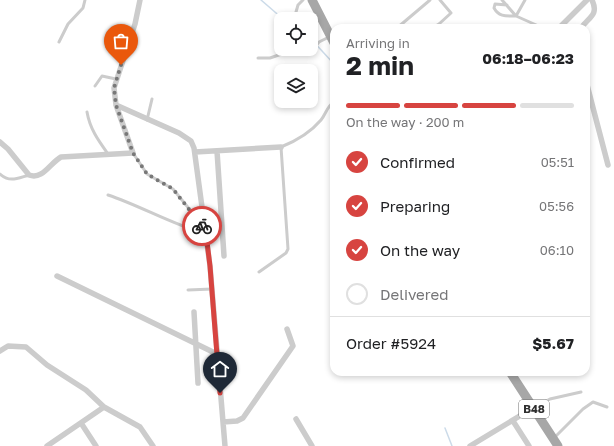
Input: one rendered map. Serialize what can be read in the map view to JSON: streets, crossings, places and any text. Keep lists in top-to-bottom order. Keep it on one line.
{"streets":{"main road":["B48"]},"page":{"heading":["2 min","Arriving in","06:18–06:23"],"panel":["Order #5924","$5.67"],"bar":"On the way · 200 m","list":[["Confirmed","05:51"],["Preparing","05:56"],["On the way","06:10"],"Delivered"]}}
